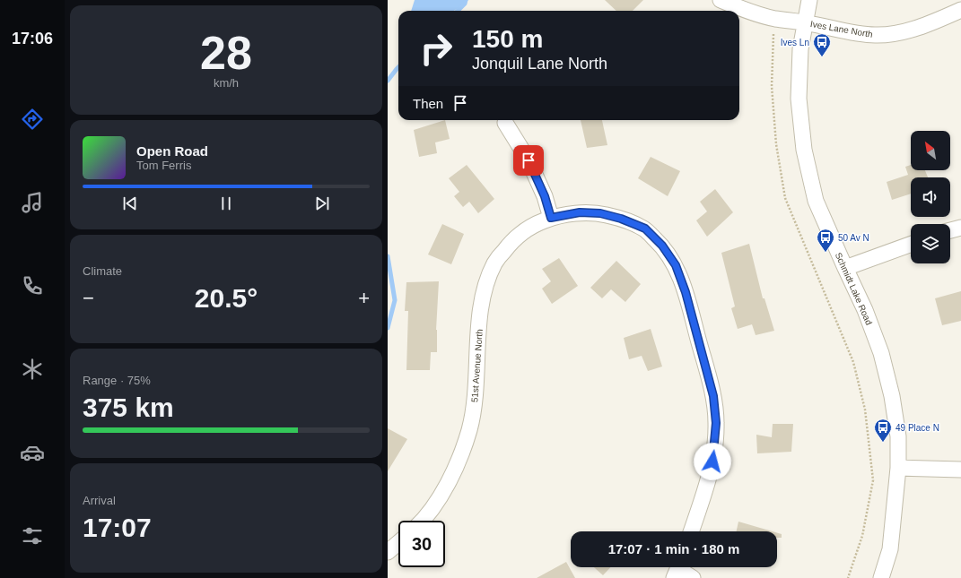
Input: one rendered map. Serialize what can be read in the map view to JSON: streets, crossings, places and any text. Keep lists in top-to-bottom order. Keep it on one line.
{"streets":{"street":["Ives Lane North","Schmidt Lake Road","51st Avenue North"]},"crossings":[["Ives Lane North","Schmidt Lake Road"]],"places":{"bus stop":["Ives Ln","50 Av N","49 Place N"]},"north":"top left","page":{"tabs":"17:06","tile":[["28","km/h"],"Climate",["Range · 75%","375 km"],["Arrival","17:07"]],"turn":["150 m","Jonquil Lane North"],"then":"Then","song":["Open Road","Tom Ferris"],"heat":["−","20.5°","+"],"limit":"30","trip":"17:07 · 1 min · 180 m"}}
